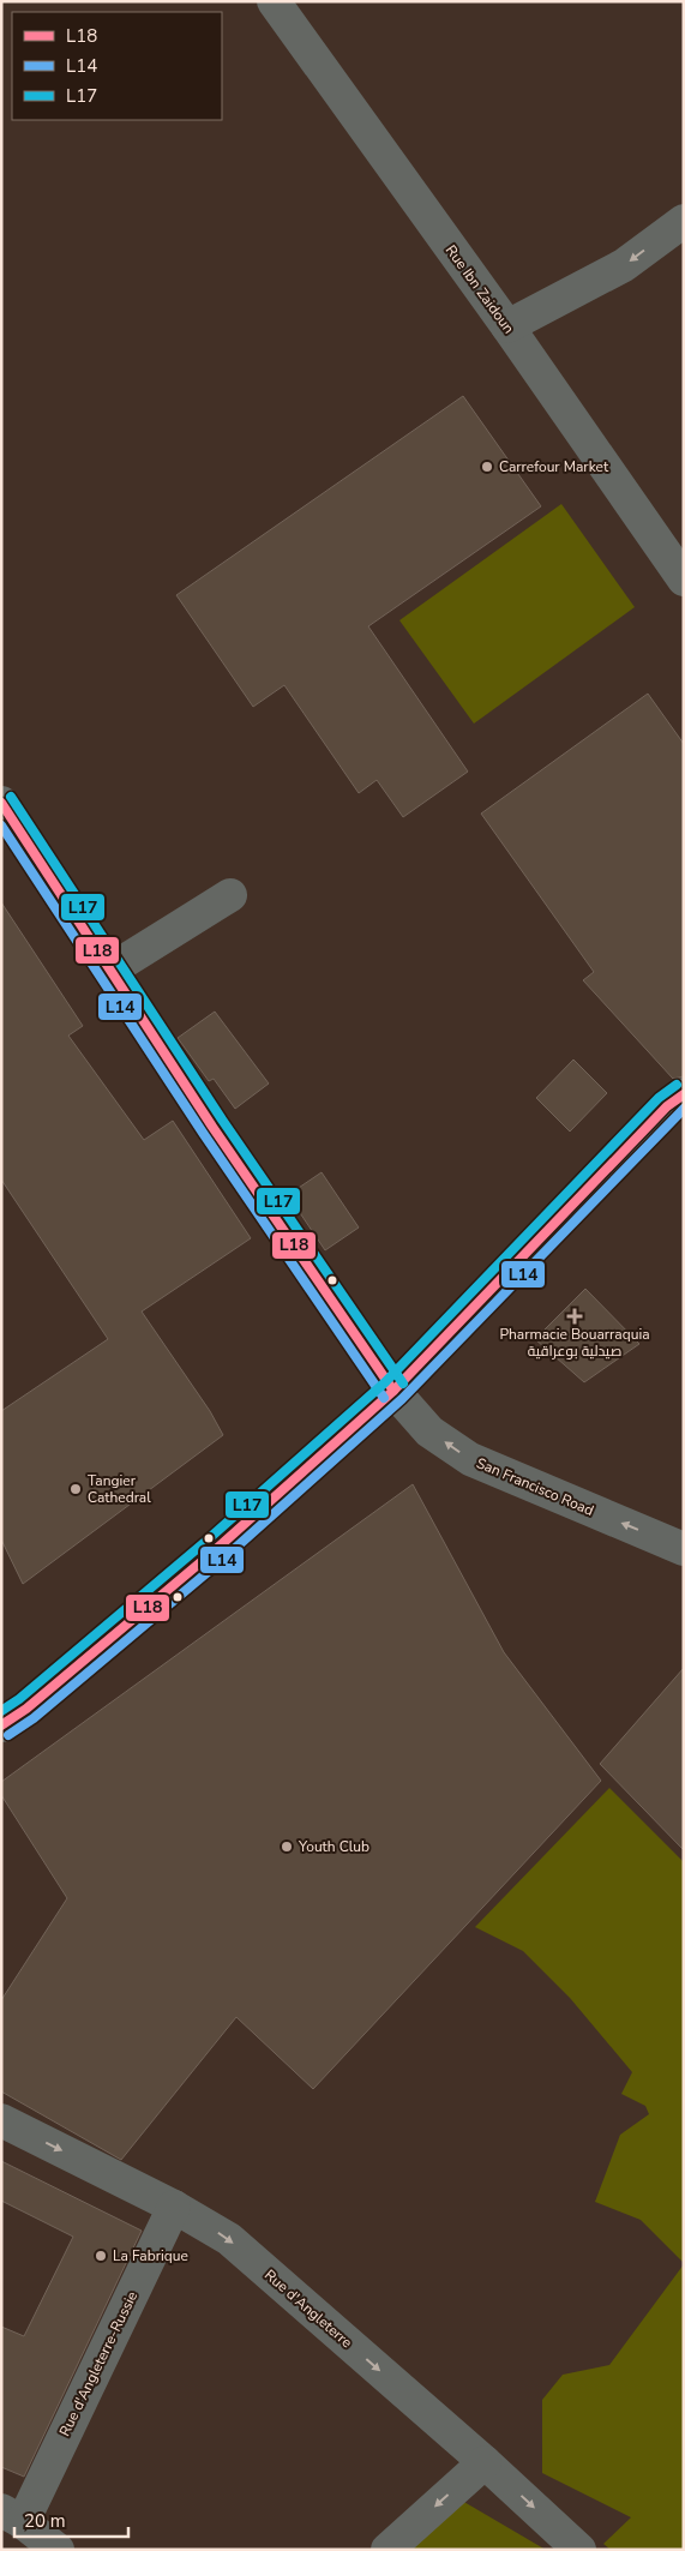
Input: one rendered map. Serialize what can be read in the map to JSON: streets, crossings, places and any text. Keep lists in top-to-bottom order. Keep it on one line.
{"streets":{"street":["Rue Ibn Zaidoun","San Francisco Road","Rue d'Angleterre","Rue d'Angleterre-Russie"]},"crossings":[["Rue d'Angleterre","Rue d'Angleterre-Russie"]],"one_way":["Rue d'Angleterre"],"places":{"other":["Carrefour Market","Tangier Cathedral","Youth Club","La Fabrique"],"health":["Pharmacie Bouarraquia صيدلية بوعراقية"]},"lines":["transit line L17","transit line L18","transit line L14"],"legend":["L18","L14","L17"],"scale_bar":"20 m"}
